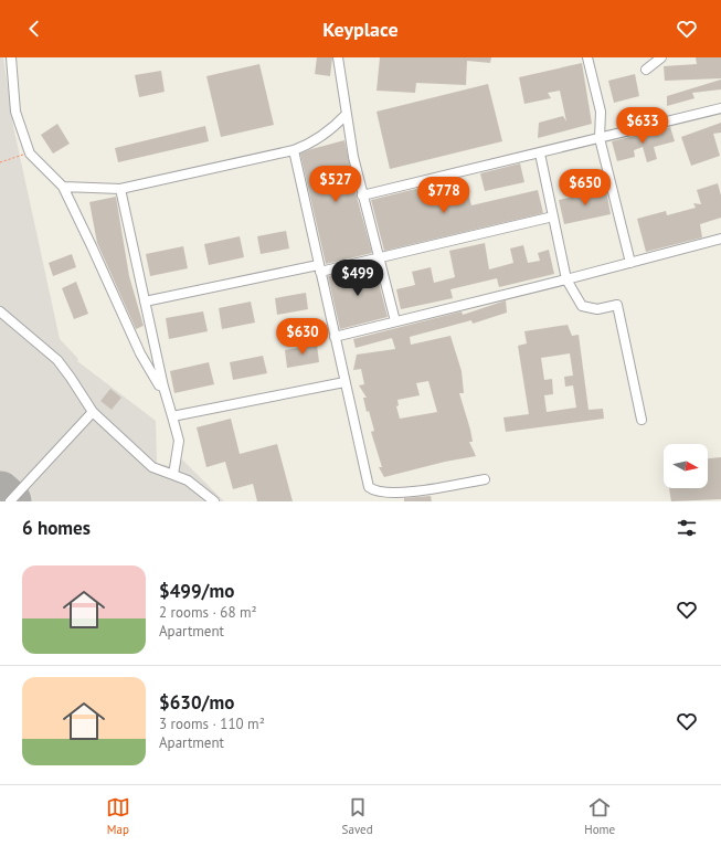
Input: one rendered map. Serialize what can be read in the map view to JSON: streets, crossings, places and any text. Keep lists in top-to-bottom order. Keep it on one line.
{"north":"right","page":{"header":"Keyplace","price":["$633","$527","$650","$778","$499","$630"],"heading":"6 homes","list":[{"name":"$499/mo","note":"2 rooms · 68 m² · Apartment"},{"name":"$630/mo","note":"3 rooms · 110 m² · Apartment"}],"tabs":["Map","Saved","Home"]}}
